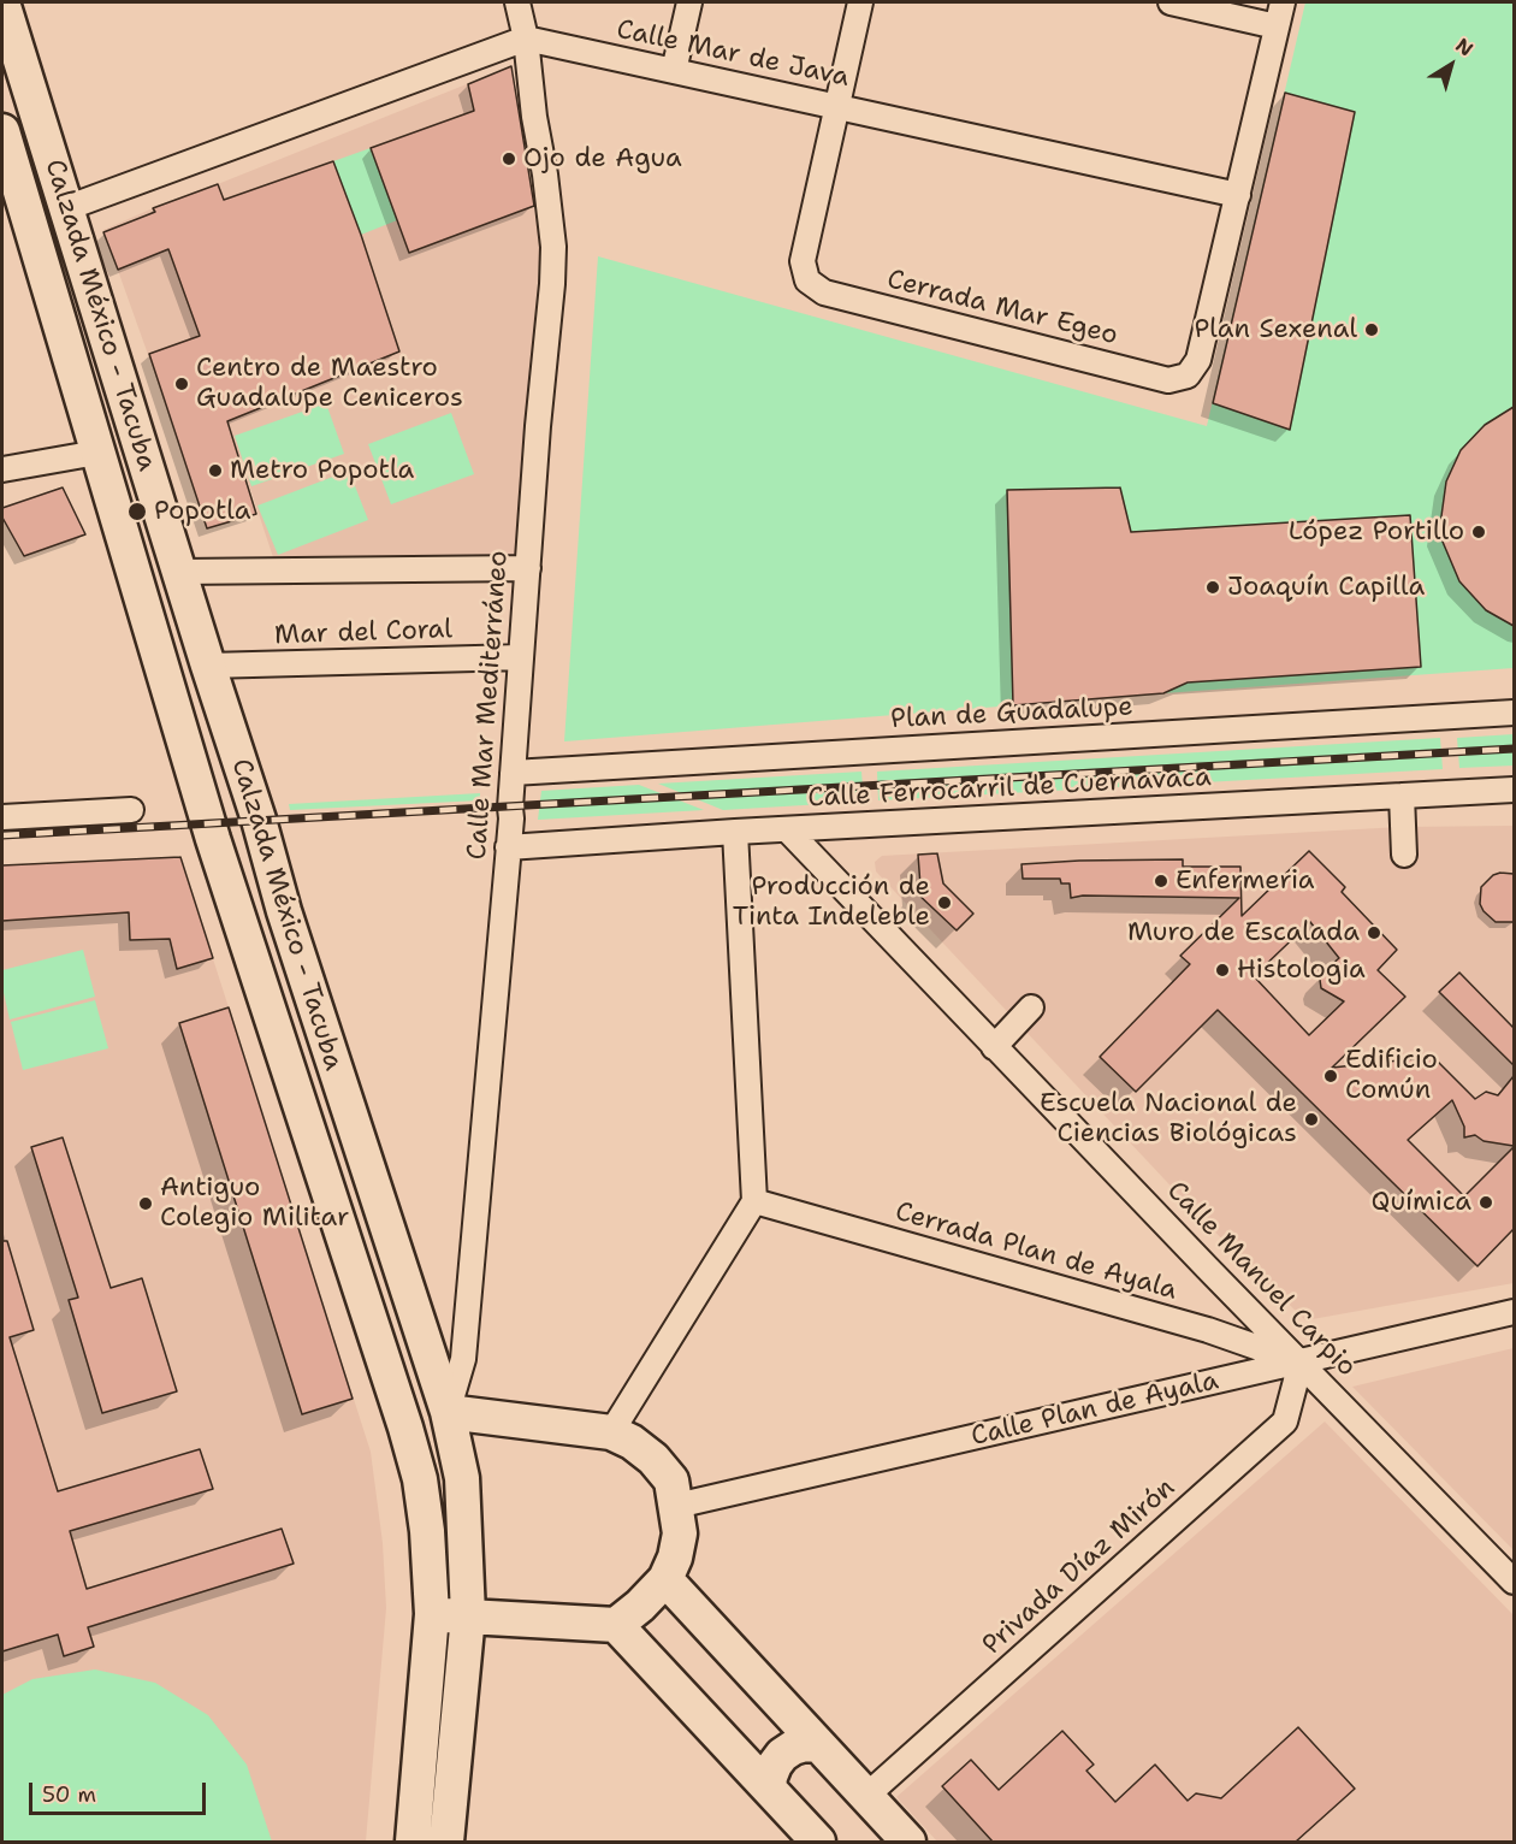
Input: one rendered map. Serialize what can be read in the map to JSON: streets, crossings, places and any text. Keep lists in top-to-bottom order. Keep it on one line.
{"streets":{"main road":["Calzada México - Tacuba"],"street":["Calle Mar de Java","Cerrada Mar Egeo","Mar del Coral","Calle Mar Mediterráneo","Plan de Guadalupe","Calle Ferrocarril de Cuernavaca","Cerrada Plan de Ayala","Calle Manuel Carpio","Calle Plan de Ayala","Privada Díaz Mirón"]},"crossings":[["Calle Mar de Java","Cerrada Mar Egeo"],["Calle Mar de Java","Calle Mar Mediterráneo"],["Calzada México - Tacuba","Mar del Coral"],["Calzada México - Tacuba","Calle Mar Mediterráneo"],["Mar del Coral","Calle Mar Mediterráneo"],["Calle Mar Mediterráneo","Plan de Guadalupe"],["Calle Mar Mediterráneo","Calle Ferrocarril de Cuernavaca"],["Calle Ferrocarril de Cuernavaca","Calle Manuel Carpio"],["Cerrada Plan de Ayala","Calle Manuel Carpio"],["Cerrada Plan de Ayala","Calle Plan de Ayala"],["Cerrada Plan de Ayala","Privada Díaz Mirón"],["Calle Manuel Carpio","Calle Plan de Ayala"],["Calle Manuel Carpio","Privada Díaz Mirón"],["Calle Plan de Ayala","Privada Díaz Mirón"]],"places":["Ojo de Agua","Plan Sexenal","Centro de Maestro Guadalupe Ceniceros","Metro Popotla","Popotla","López Portillo","Joaquín Capilla","Enfermeria","Producción de Tinta Indeleble","Muro de Escalada","Histologia","Edificio Común","Escuela Nacional de Ciencias Biológicas","Química","Antiguo Colegio Militar"],"scale_bar":"50 m","north":"top right"}
